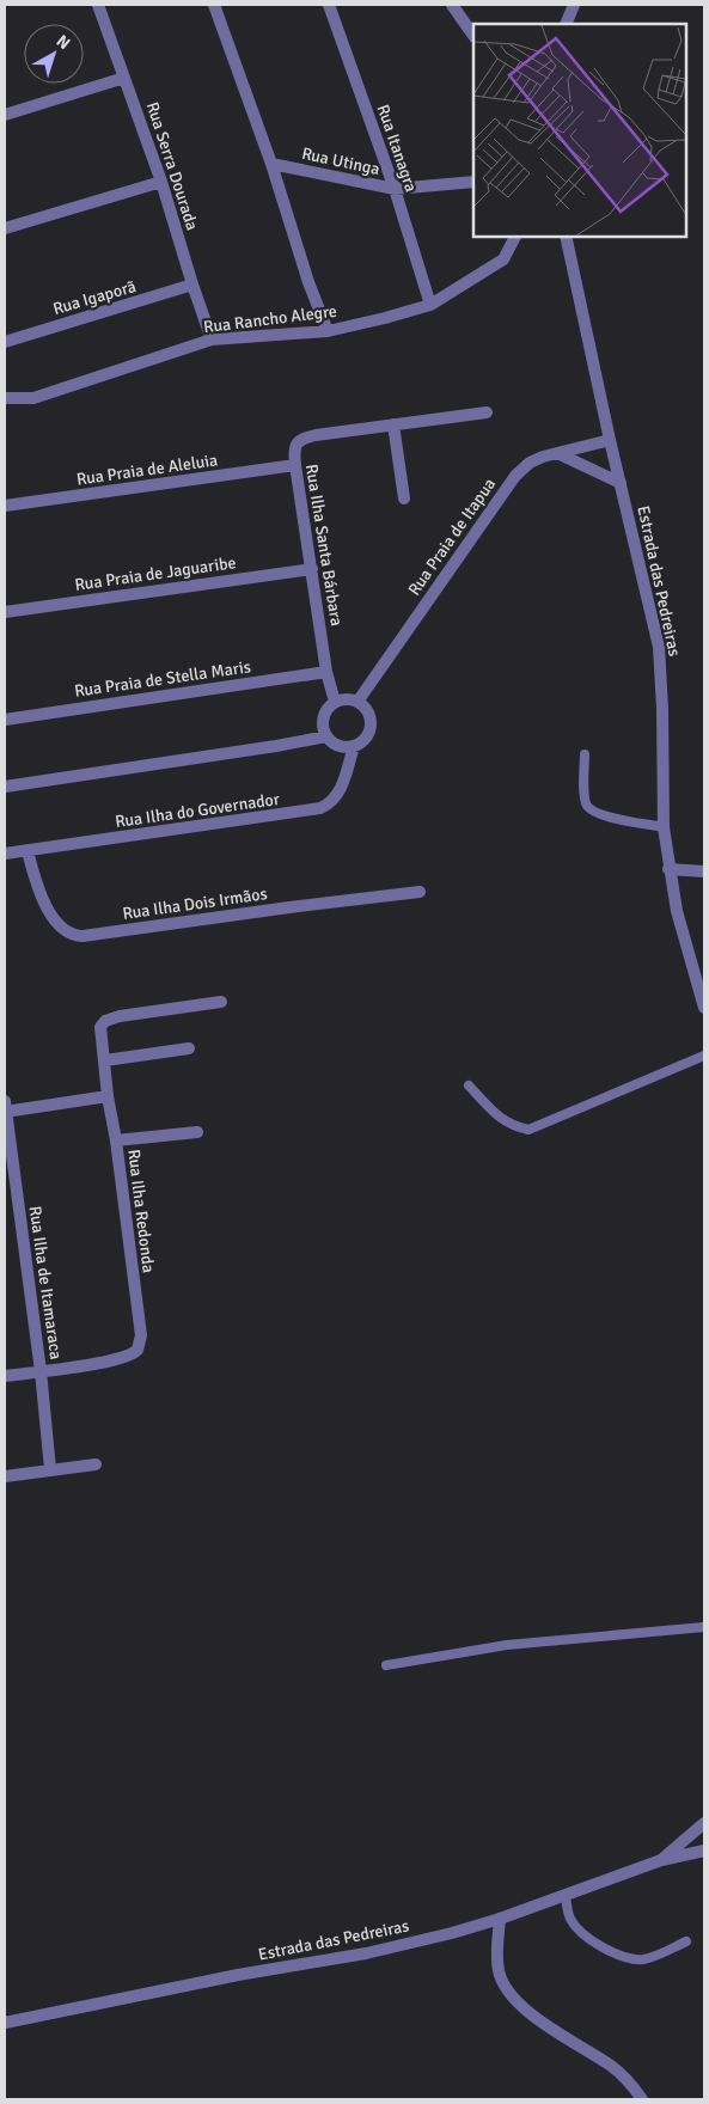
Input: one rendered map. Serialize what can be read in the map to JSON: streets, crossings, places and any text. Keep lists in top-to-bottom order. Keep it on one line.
{"streets":{"street":["Rua Itanagra","Rua Utinga","Rua Serra Dourada","Rua Igaporã","Rua Rancho Alegre","Rua Praia de Aleluia","Rua Praia de Itapua","Rua Ilha Santa Bárbara","Rua Praia de Jaguaribe","Estrada das Pedreiras","Rua Praia de Stella Maris","Rua Ilha do Governador","Rua Ilha Dois Irmãos","Rua Ilha Redonda","Rua Ilha de Itamaraca"]},"crossings":[["Rua Itanagra","Rua Utinga"],["Rua Itanagra","Rua Rancho Alegre"],["Rua Serra Dourada","Rua Igaporã"],["Rua Serra Dourada","Rua Rancho Alegre"],["Rua Praia de Aleluia","Rua Ilha Santa Bárbara"],["Rua Praia de Itapua","Rua Ilha Santa Bárbara"],["Rua Praia de Itapua","Estrada das Pedreiras"],["Rua Praia de Itapua","Rua Ilha do Governador"],["Rua Ilha Santa Bárbara","Rua Praia de Jaguaribe"],["Rua Ilha Santa Bárbara","Rua Praia de Stella Maris"],["Rua Ilha Santa Bárbara","Rua Ilha do Governador"],["Rua Ilha do Governador","Rua Ilha Dois Irmãos"],["Rua Ilha Redonda","Rua Ilha de Itamaraca"]],"north":"top right"}
